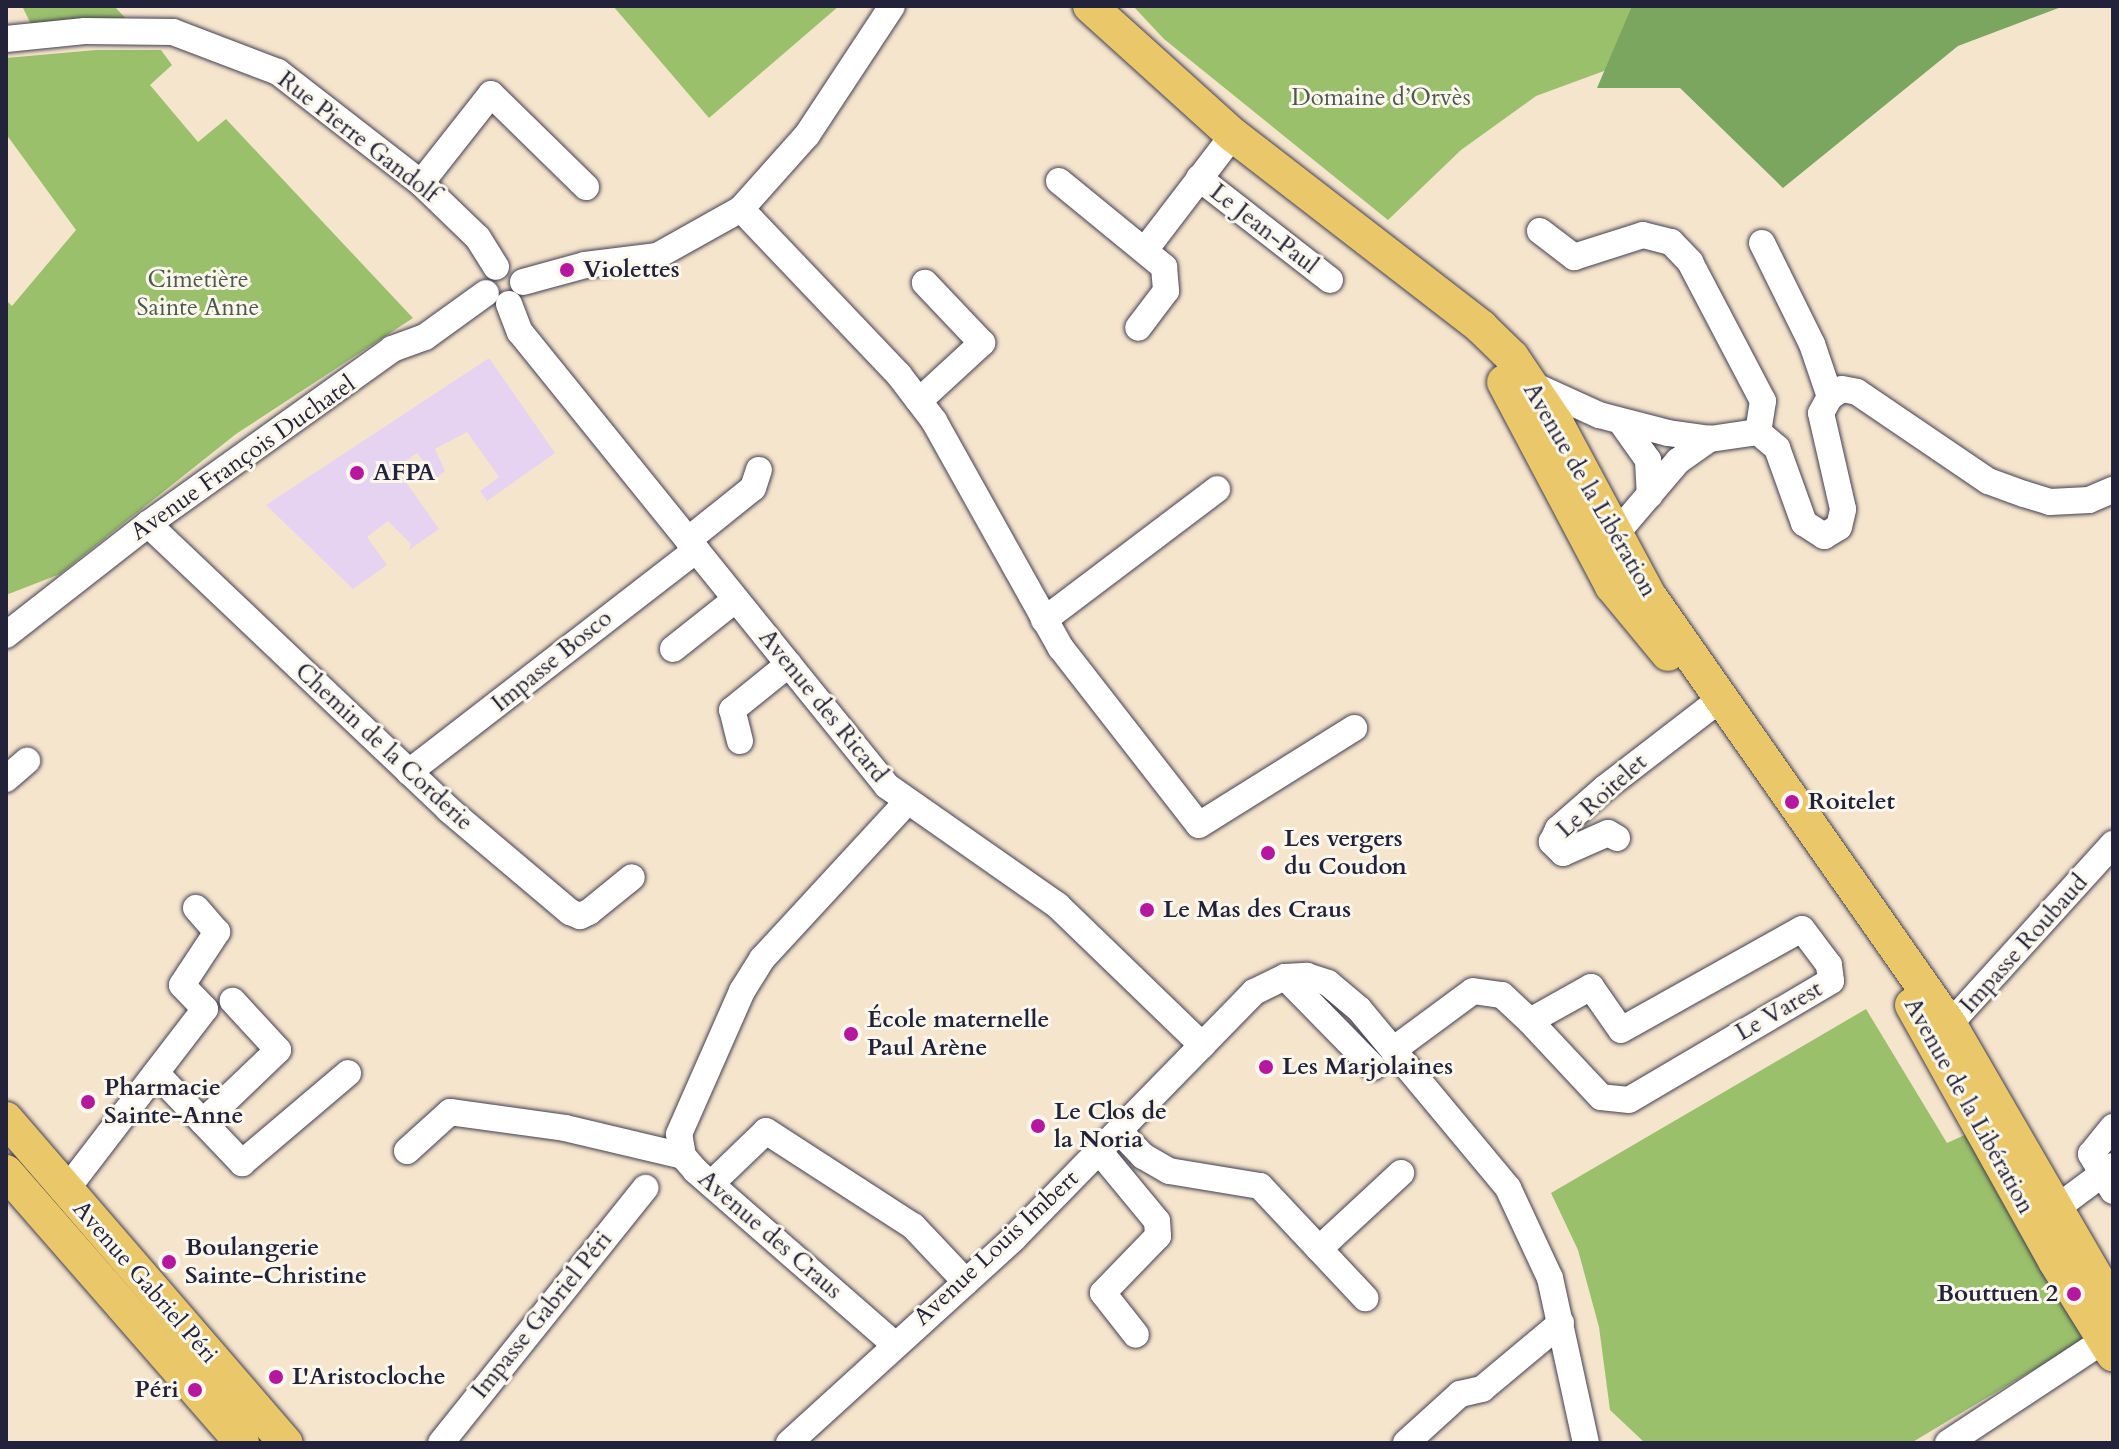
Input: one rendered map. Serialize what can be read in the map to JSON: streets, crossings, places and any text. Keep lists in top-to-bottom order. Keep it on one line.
{"streets":{"main road":["Avenue de la Libération","Avenue Gabriel Péri"],"street":["Rue Pierre Gandolf","Le Jean-Paul","Avenue François Duchatel","Impasse Bosco","Avenue des Ricard","Chemin de la Corderie","Le Roitelet","Impasse Roubaud","Le Varest","Avenue des Craus","Avenue Louis Imbert","Impasse Gabriel Péri"]},"crossings":[["Rue Pierre Gandolf","Avenue François Duchatel"],["Rue Pierre Gandolf","Avenue des Ricard"],["Le Jean-Paul","Avenue de la Libération"],["Avenue François Duchatel","Avenue des Ricard"],["Avenue François Duchatel","Chemin de la Corderie"],["Avenue de la Libération","Le Roitelet"],["Avenue de la Libération","Impasse Roubaud"],["Impasse Bosco","Avenue des Ricard"],["Impasse Bosco","Chemin de la Corderie"],["Avenue des Ricard","Avenue des Craus"],["Avenue des Ricard","Avenue Louis Imbert"],["Avenue des Craus","Avenue Louis Imbert"]],"parks":["Domaine d’Orvès","Cimetière Sainte Anne"],"places":["Violettes","AFPA","Roitelet","Les vergers du Coudon","Le Mas des Craus","École maternelle Paul Arène","Les Marjolaines","Pharmacie Sainte-Anne","Le Clos de la Noria","Boulangerie Sainte-Christine","Bouttuen 2","L'Aristocloche","Péri"]}
